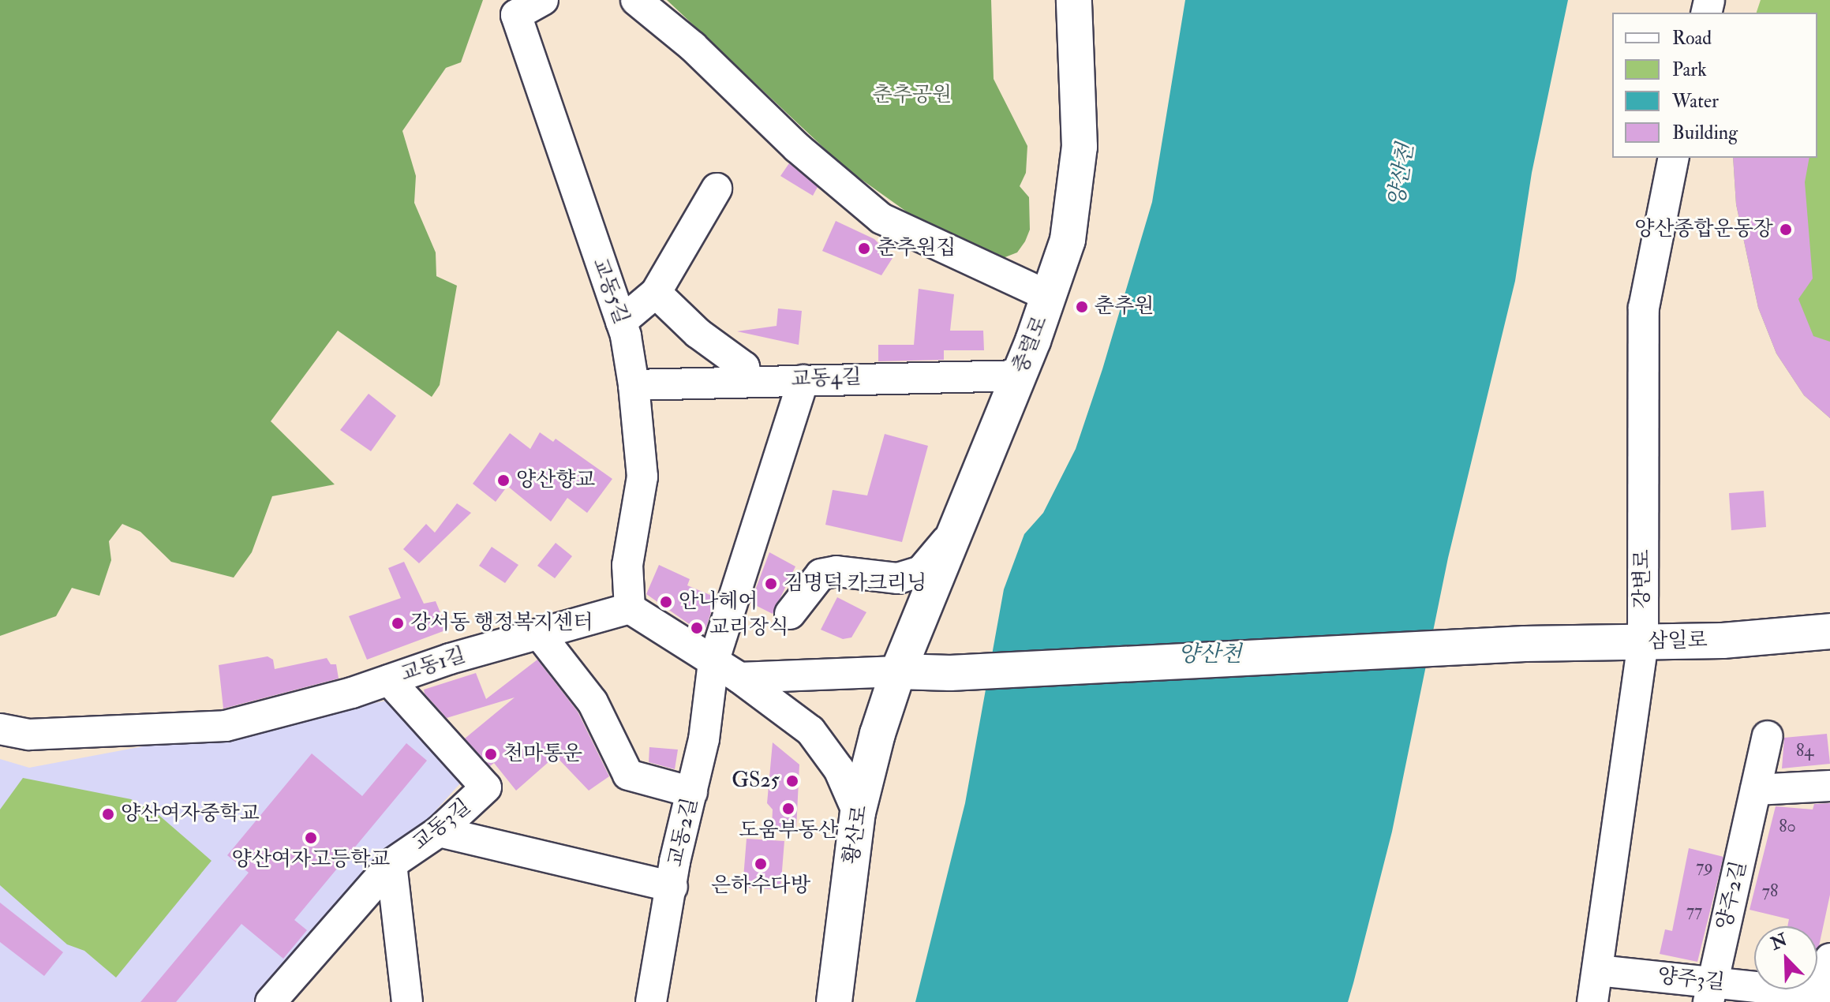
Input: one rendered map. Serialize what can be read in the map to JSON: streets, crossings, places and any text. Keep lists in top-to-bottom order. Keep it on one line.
{"streets":{"main road":["충렬로","삼일로","황산로"],"street":["교동5길","교동4길","강변로","교동1길","교동3길","교동2길","양주2길","양주3길"]},"crossings":[["교동5길","교동4길"],["교동5길","교동1길"],["충렬로","교동4길"],["충렬로","삼일로"],["충렬로","황산로"],["교동4길","교동2길"],["강변로","삼일로"],["강변로","양주3길"],["삼일로","황산로"],["교동1길","교동3길"],["양주2길","양주3길"]],"water":["양산천"],"parks":["춘추공원"],"places":["양산종합운동장","춘추원집","춘추원","양산향교","김명덕 카크리닝","안나헤어","강서동 행정복지센터","교리장식","천마통운","GS25","도움부동산","양산여자중학교","양산여자고등학교","은하수다방"],"house_numbers":["84","80","79","78","77"],"legend":["Road","Park","Water","Building"],"north":"top left"}
